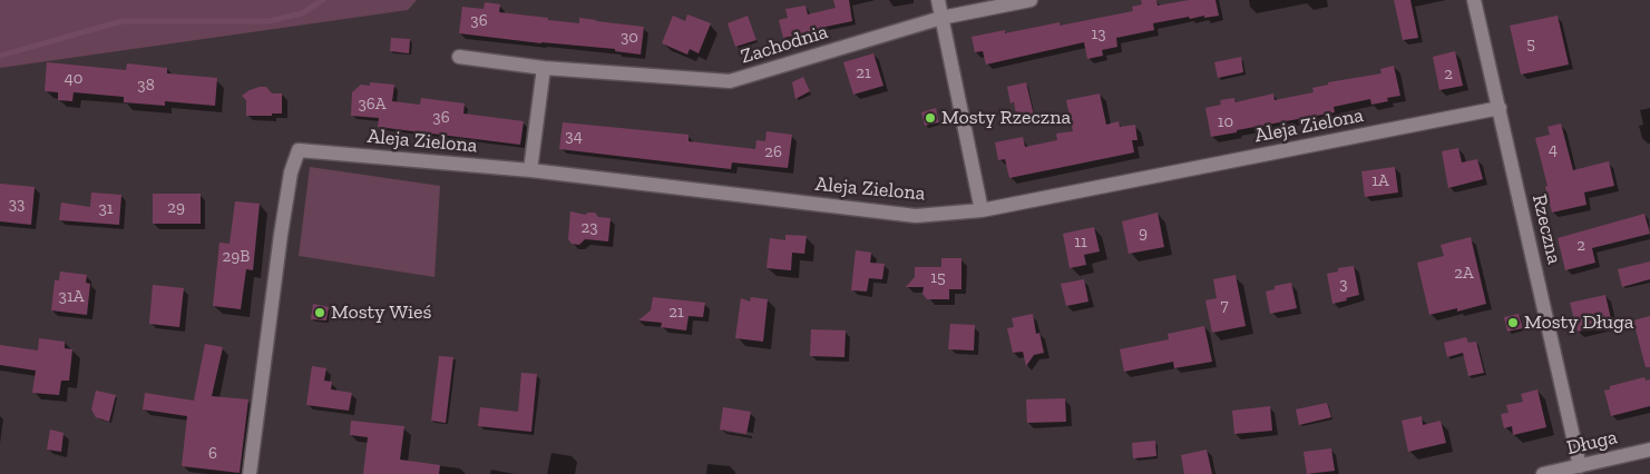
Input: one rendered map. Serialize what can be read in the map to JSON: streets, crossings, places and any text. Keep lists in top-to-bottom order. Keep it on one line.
{"streets":{"street":["Zachodnia","Aleja Zielona","Rzeczna","Długa"]},"crossings":[["Aleja Zielona","Rzeczna"],["Rzeczna","Długa"]],"places":["Mosty Rzeczna","Mosty Wieś","Mosty Długa"],"house_numbers":["36","13","30","5","21","2","40","38","36A","36","10","34","4","26","1A","33","29","31","23","9","11","2","29B","2A","15","3","31A","7","21","6"]}
